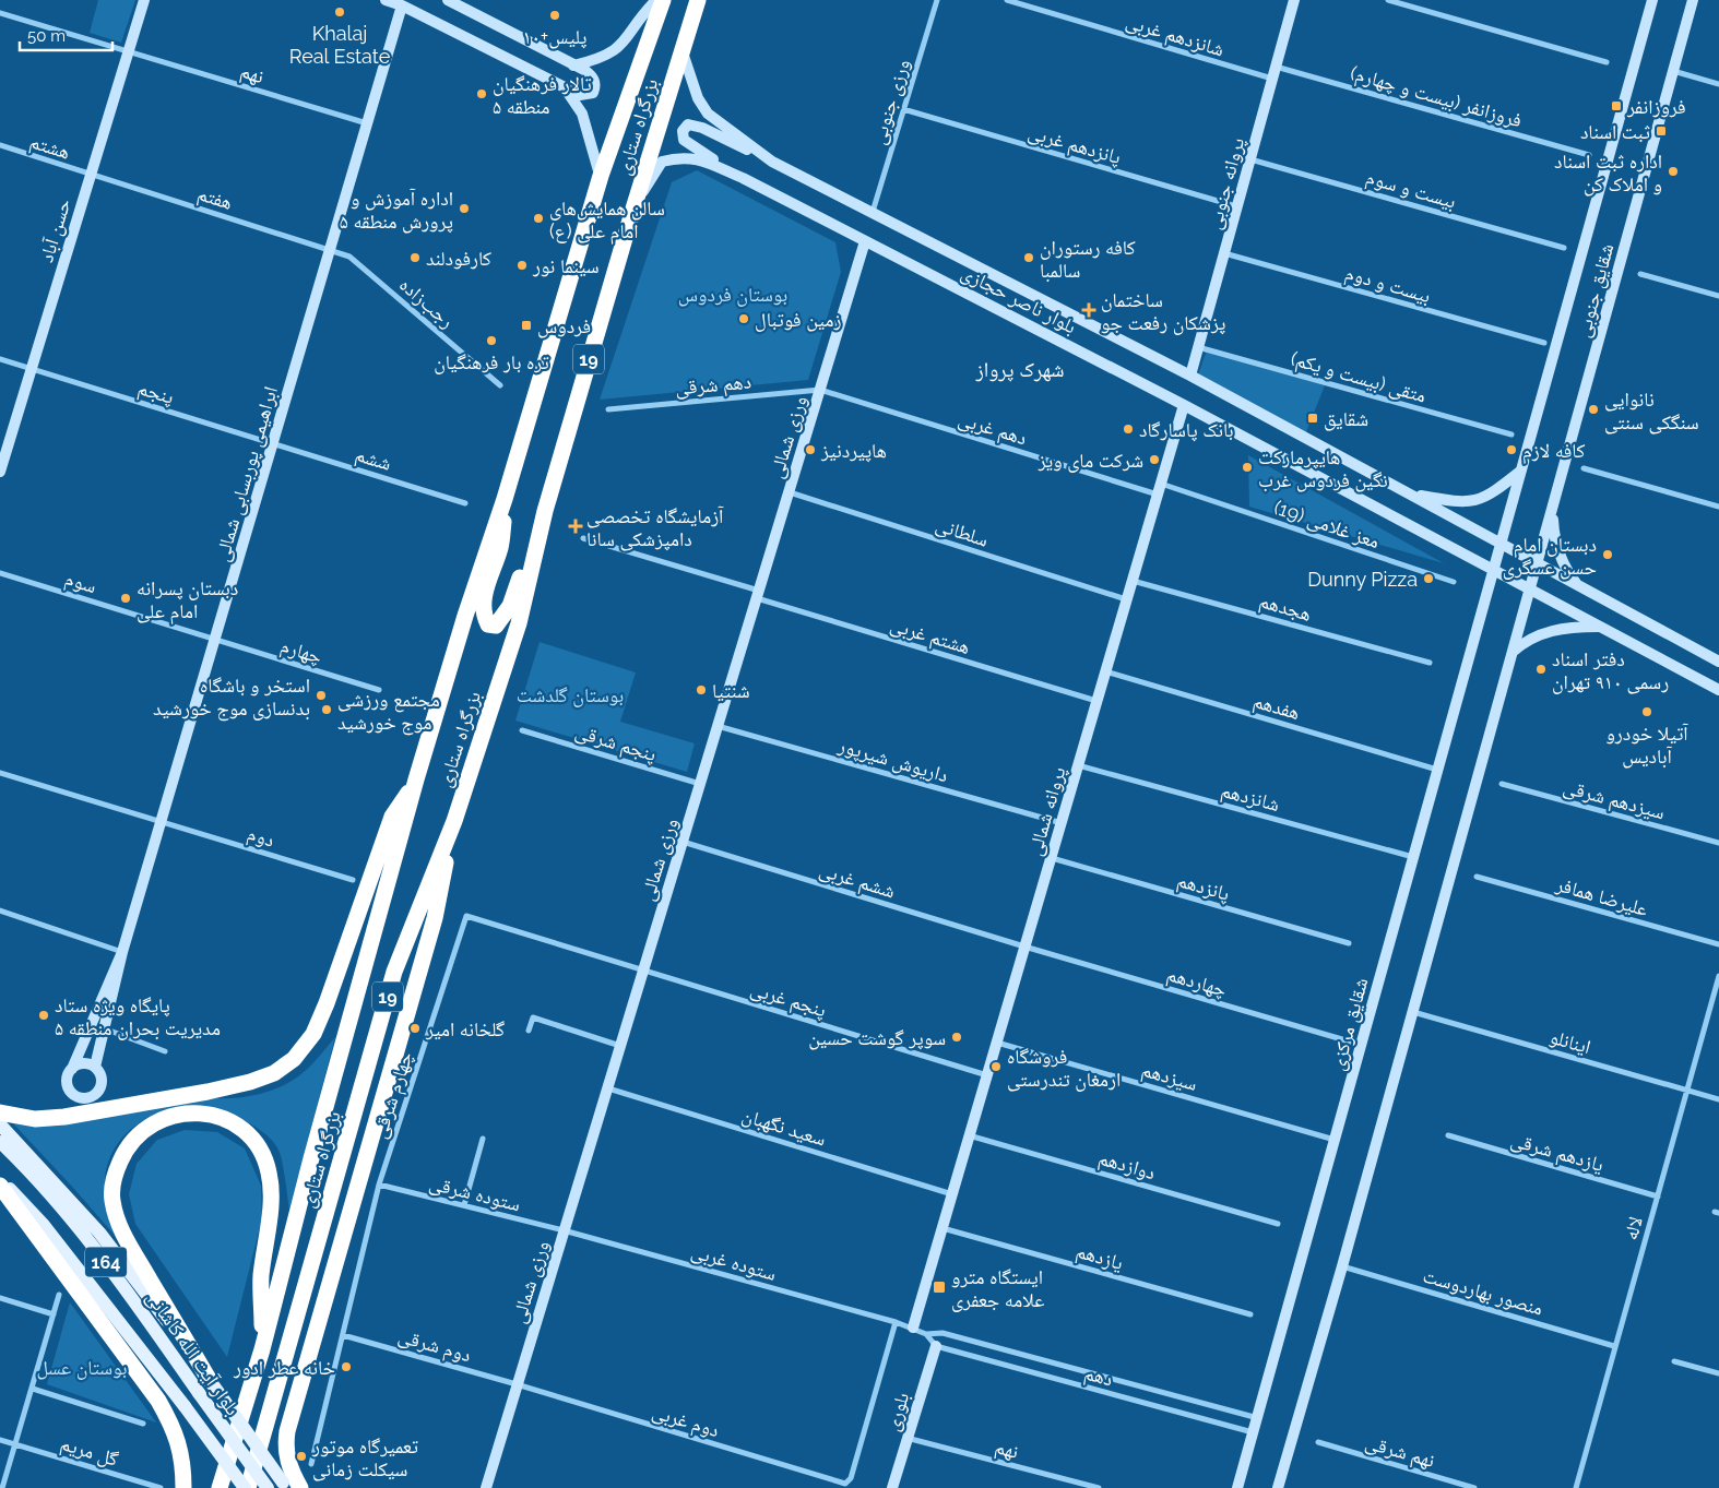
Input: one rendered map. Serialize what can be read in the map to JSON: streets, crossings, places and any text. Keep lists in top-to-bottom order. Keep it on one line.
{"streets":{"highway":["بزرگراه ستاری","19"],"main road":["پروانه جنوبی","حسن آباد","شقایق جنوبی","بلوار ناصر حجازی","ورزی شمالی","ابراهیمی پوربسابی شمالی","پروانه شمالی","شقایق مرکزی","164","بلوار آیت الله کاشانی","بلوری"],"street":["شانزدهم غربی","نهم","فروزانفر (بیست و چهارم)","ورزی جنوبی","پانزدهم غربی","هشتم","بیست و سوم","هفتم","بیست و دوم","رجب‌زاده","متقی (بیست و یکم)","دهم شرقی","پنجم","دهم غربی","ششم","معز غلامی (19)","سلطانی","سوم","هجدهم","هشتم غربی","چهارم","هفدهم","پنجم شرقی","داریوش شیرپور","شانزدهم","سیزدهم شرقی","دوم","ششم غربی","پانزدهم","علیرضا همافر","چهاردهم","پنجم غربی","اینانلو","سیزدهم","چهارم شرقی","سعید نگهبان","یازدهم شرقی","دوازدهم","ستوده شرقی","لاله","یازدهم","ستوده غربی","منصور بهاردوست","دوم شرقی","دهم","دوم غربی","گل مریم","نهم شرقی"]},"crossings":[["شانزدهم غربی","پروانه جنوبی"],["نهم","حسن آباد"],["نهم","ابراهیمی پوربسابی شمالی"],["نهم","بلوری"],["فروزانفر (بیست و چهارم)","پروانه جنوبی"],["ورزی جنوبی","پانزدهم غربی"],["ورزی جنوبی","بلوار ناصر حجازی"],["بزرگراه ستاری","بلوار ناصر حجازی"],["بزرگراه ستاری","بلوار آیت الله کاشانی"],["پانزدهم غربی","پروانه جنوبی"],["هشتم","هفتم"],["هشتم","حسن آباد"],["پروانه جنوبی","بیست و سوم"],["پروانه جنوبی","بیست و دوم"],["پروانه جنوبی","بلوار ناصر حجازی"],["پروانه جنوبی","متقی (بیست و یکم)"],["هفتم","حسن آباد"],["هفتم","رجب‌زاده"],["هفتم","ابراهیمی پوربسابی شمالی"],["حسن آباد","پنجم"],["شقایق جنوبی","بلوار ناصر حجازی"],["شقایق جنوبی","شقایق مرکزی"],["بلوار ناصر حجازی","ورزی شمالی"],["بلوار ناصر حجازی","پروانه شمالی"],["بلوار ناصر حجازی","شقایق مرکزی"],["رجب‌زاده","ابراهیمی پوربسابی شمالی"],["دهم شرقی","دهم غربی"],["دهم شرقی","ورزی شمالی"],["پنجم","ششم"],["پنجم","ابراهیمی پوربسابی شمالی"],["دهم غربی","ورزی شمالی"],["دهم غربی","معز غلامی (19)"],["دهم غربی","پروانه شمالی"],["ورزی شمالی","سلطانی"],["ورزی شمالی","هشتم غربی"],["ورزی شمالی","پنجم شرقی"],["ورزی شمالی","داریوش شیرپور"],["ورزی شمالی","ششم غربی"],["ورزی شمالی","پنجم غربی"],["ورزی شمالی","چهارم شرقی"],["ورزی شمالی","سعید نگهبان"],["ورزی شمالی","ستوده شرقی"],["ورزی شمالی","ستوده غربی"],["ورزی شمالی","دوم شرقی"],["ورزی شمالی","دوم غربی"],["ششم","ابراهیمی پوربسابی شمالی"],["ابراهیمی پوربسابی شمالی","سوم"],["ابراهیمی پوربسابی شمالی","چهارم"],["ابراهیمی پوربسابی شمالی","دوم"],["معز غلامی (19)","پروانه شمالی"],["سلطانی","پروانه شمالی"],["سوم","چهارم"],["هجدهم","پروانه شمالی"],["هشتم غربی","پروانه شمالی"],["هفدهم","پروانه شمالی"],["هفدهم","شقایق مرکزی"],["داریوش شیرپور","پروانه شمالی"],["شانزدهم","پروانه شمالی"],["شانزدهم","شقایق مرکزی"],["پروانه شمالی","ششم غربی"],["پروانه شمالی","پانزدهم"],["پروانه شمالی","چهاردهم"],["پروانه شمالی","پنجم غربی"],["پروانه شمالی","سیزدهم"],["پروانه شمالی","سعید نگهبان"],["پروانه شمالی","دوازدهم"],["پروانه شمالی","یازدهم"],["ششم غربی","چهاردهم"],["چهاردهم","شقایق مرکزی"],["پنجم غربی","چهارم شرقی"],["شقایق مرکزی","سیزدهم"],["شقایق مرکزی","دهم"],["اینانلو","لاله"],["چهارم شرقی","ستوده شرقی"],["چهارم شرقی","دوم شرقی"],["یازدهم شرقی","لاله"],["ستوده شرقی","ستوده غربی"],["لاله","منصور بهاردوست"],["ستوده غربی","دهم"],["ستوده غربی","دوم غربی"],["دوم شرقی","دوم غربی"],["دهم","بلوری"]],"districts":["شهرک پرواز"],"parks":["بوستان فردوس","بوستان گلدشت","بوستان عسل"],"places":{"other":["Khalaj Real Estate","پلیس+١٠","تالار فرهنگیان منطقه ۵","اداره ثبت اسناد و املاک کن","اداره آموزش و پرورش منطقه ۵","سالن همایش‌های امام علی (ع)","کارفودلند","کافه رستوران سالمبا","سینما نور","زمین فوتبال","تره بار فرهنگیان","نانوایی سنگکی سنتی","بانک پاسارگاد","هاپیردنیز","کافه لازم","شرکت مای ویز","هایپرمارکت نگین فردوس غرب","دبستان امام حسن عسگری","Dunny Pizza","دبستان پسرانه امام علی","دفتر اسناد رسمی ۹۱۰ تهران","شنتیا","استخر و باشگاه بدنسازی موج خورشید","مجتمع ورزشی موج خورشید","آتیلا خودرو آبادیس","پایگاه ویژه ستاد مدیریت بحران منطقه ۵","گلخانه امیر","سوپر گوشت حسین","فروشگاه ارمغان تندرستی","خانه عطر ادور","تعمیرگاه موتور سیکلت زمانی"],"transit":["فروزانفر","ثبت اسناد","فردوس","شقایق","ایستگاه مترو علامه جعفری"],"health":["ساختمان پزشكان رفعت جو","آزمایشگاه تخصصی دامپزشکی سانا"]},"scale_bar":"50 m"}
